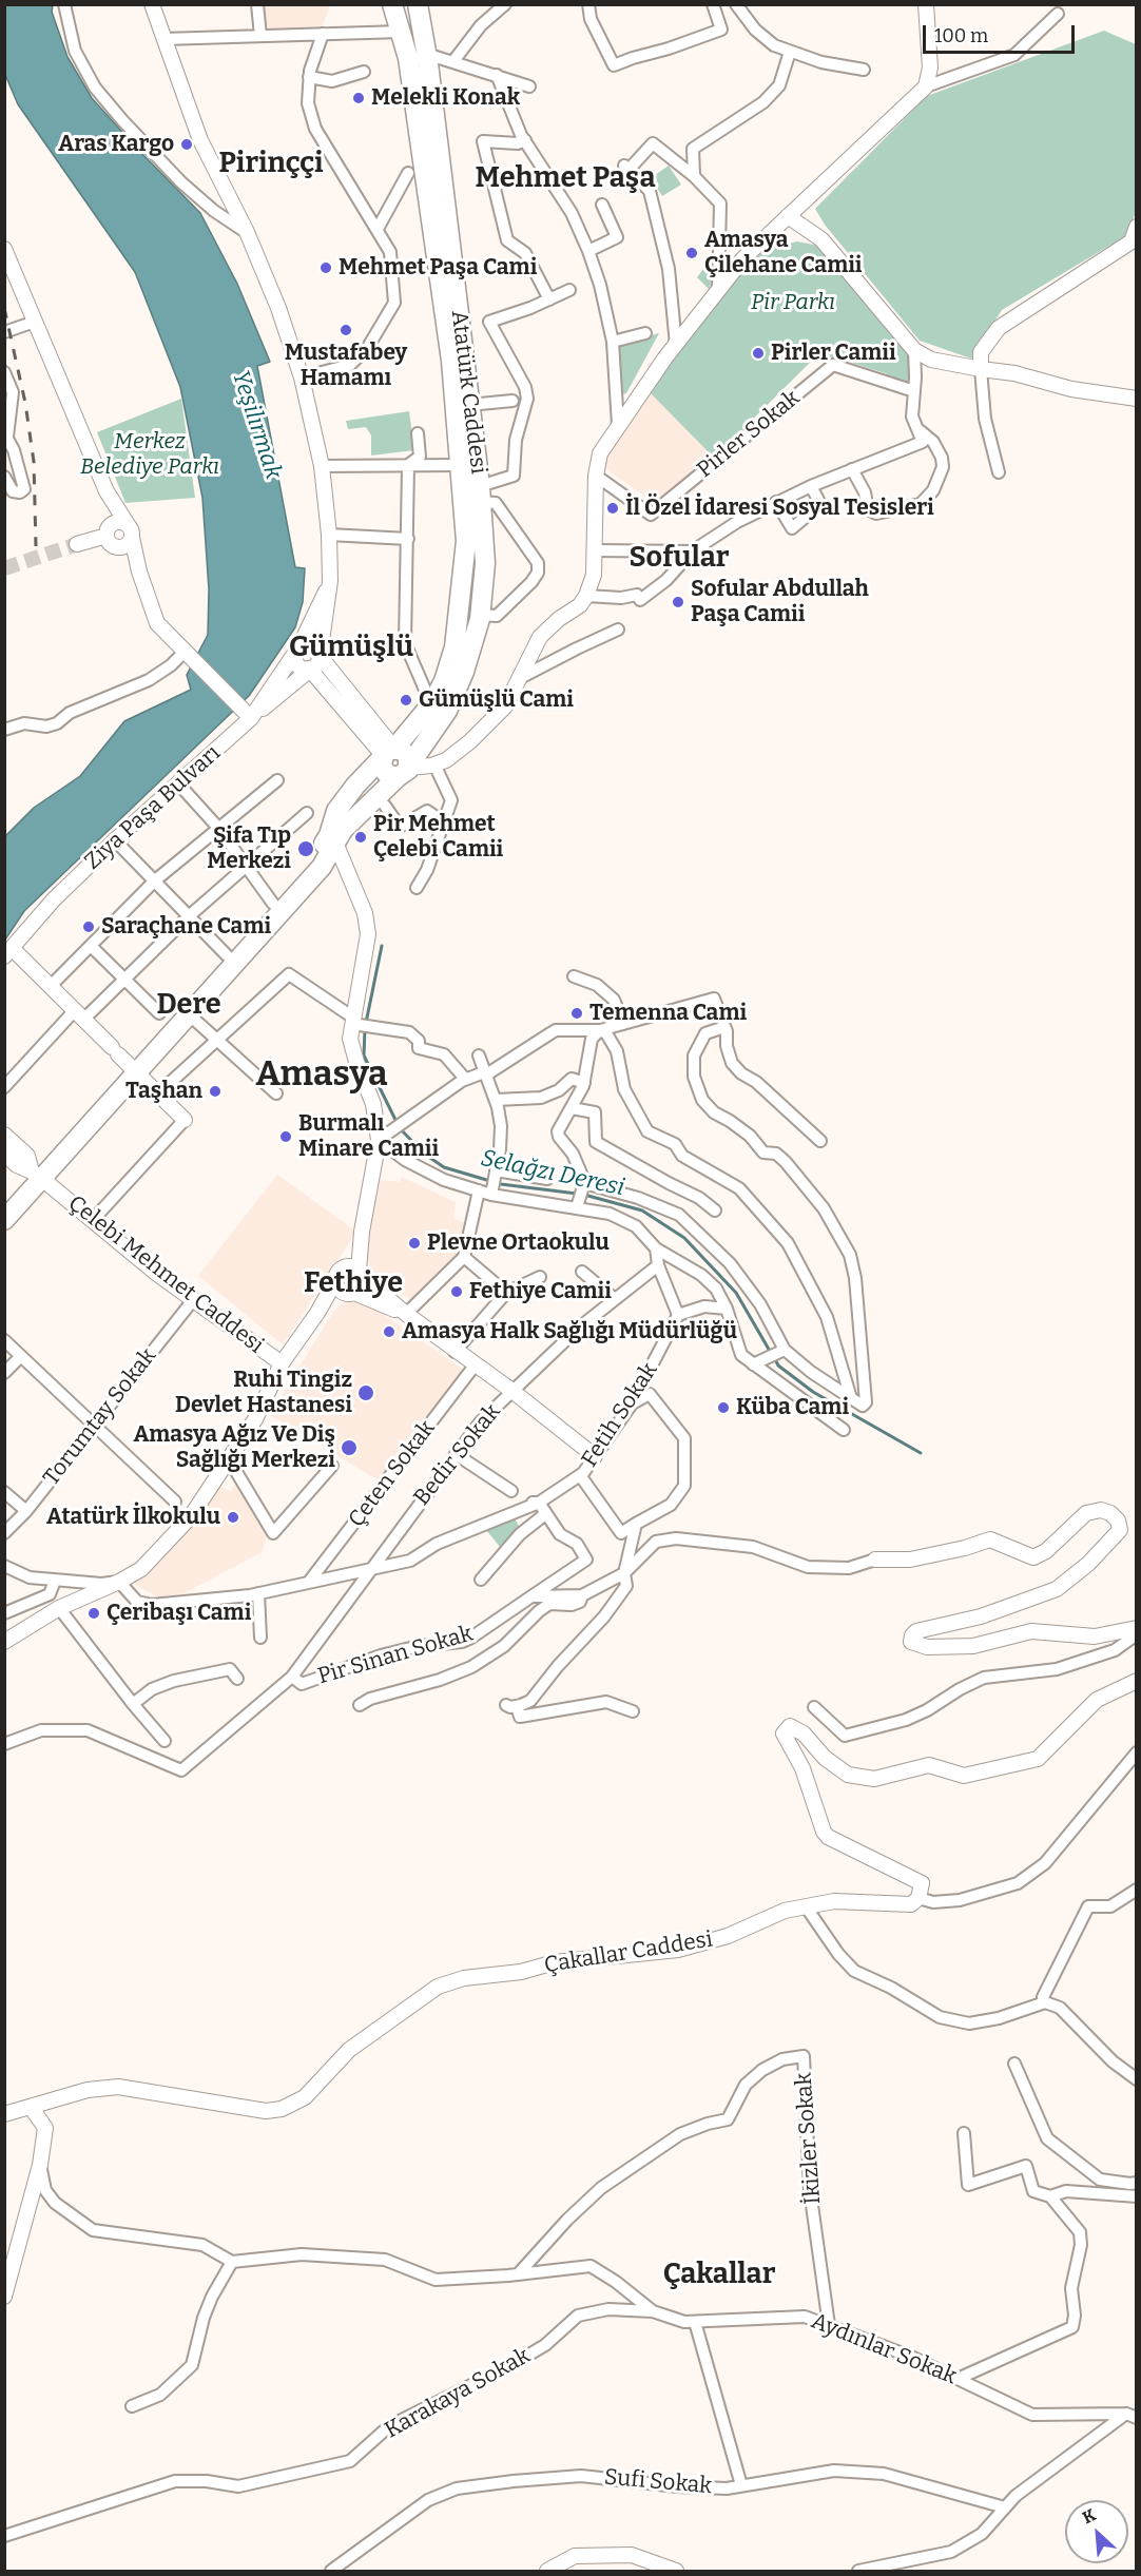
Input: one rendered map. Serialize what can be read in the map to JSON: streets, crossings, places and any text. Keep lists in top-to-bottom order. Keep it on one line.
{"streets":{"main road":["Atatürk Caddesi"],"street":["Pirler Sokak","Ziya Paşa Bulvarı","Çelebi Mehmet Caddesi","Fetih Sokak","Torumtay Sokak","Bedir Sokak","Çeten Sokak","Pir Sinan Sokak","Çakallar Caddesi","İkizler Sokak","Aydınlar Sokak","Karakaya Sokak","Sufi Sokak"]},"crossings":[["Çelebi Mehmet Caddesi","Torumtay Sokak"],["Fetih Sokak","Bedir Sokak"],["Fetih Sokak","Çeten Sokak"],["Bedir Sokak","Pir Sinan Sokak"],["İkizler Sokak","Aydınlar Sokak"],["Aydınlar Sokak","Karakaya Sokak"]],"districts":["Pirinççi","Mehmet Paşa","Sofular","Gümüşlü","Dere","Amasya","Fethiye","Çakallar"],"water":["Yeşilırmak","Selağzı Deresi"],"parks":["Pir Parkı","Merkez Belediye Parkı"],"places":["Melekli Konak","Aras Kargo","Amasya Çilehane Camii","Mehmet Paşa Cami","Mustafabey Hamamı","Pirler Camii","İl Özel İdaresi Sosyal Tesisleri","Sofular Abdullah Paşa Camii","Gümüşlü Cami","Pir Mehmet Çelebi Camii","Şifa Tıp Merkezi","Saraçhane Cami","Temenna Cami","Taşhan","Burmalı Minare Camii","Plevne Ortaokulu","Fethiye Camii","Amasya Halk Sağlığı Müdürlüğü","Ruhi Tingiz Devlet Hastanesi","Küba Cami","Amasya Ağız Ve Diş Sağlığı Merkezi","Atatürk İlkokulu","Çeribaşı Cami"],"scale_bar":"100 m","north":"top left"}
